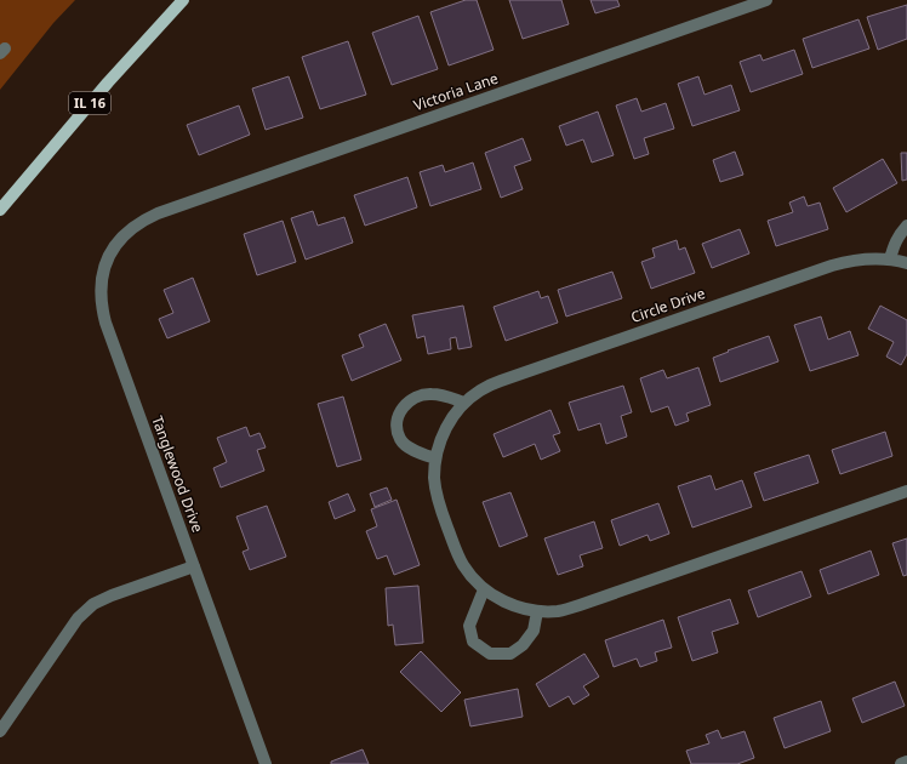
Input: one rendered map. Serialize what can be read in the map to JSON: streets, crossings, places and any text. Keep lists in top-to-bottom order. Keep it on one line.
{"streets":{"main road":["IL 16"],"street":["Victoria Lane","Circle Drive","Tanglewood Drive"]},"crossings":[["Victoria Lane","Tanglewood Drive"]]}
